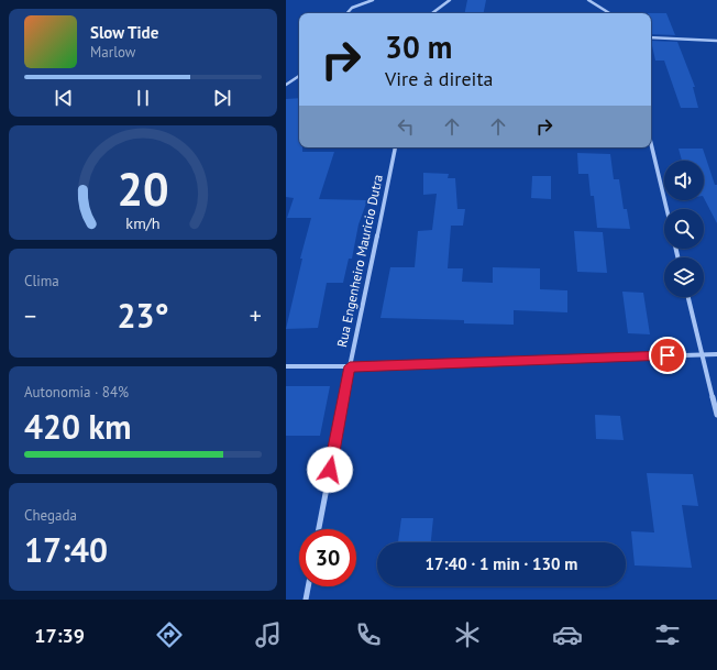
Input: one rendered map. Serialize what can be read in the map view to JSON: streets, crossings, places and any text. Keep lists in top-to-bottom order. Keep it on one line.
{"streets":{"street":["Rua Engenheiro Mauricio Dutra"]},"page":{"turn":["30 m","Vire à direita"],"song":["Slow Tide","Marlow"],"tile":["Clima",["Autonomia · 84%","420 km"],["Chegada","17:40"]],"heat":["−","23°","+"],"limit":"30","trip":"17:40 · 1 min · 130 m","tabs":"17:39","gauge":["20","km/h"]}}
